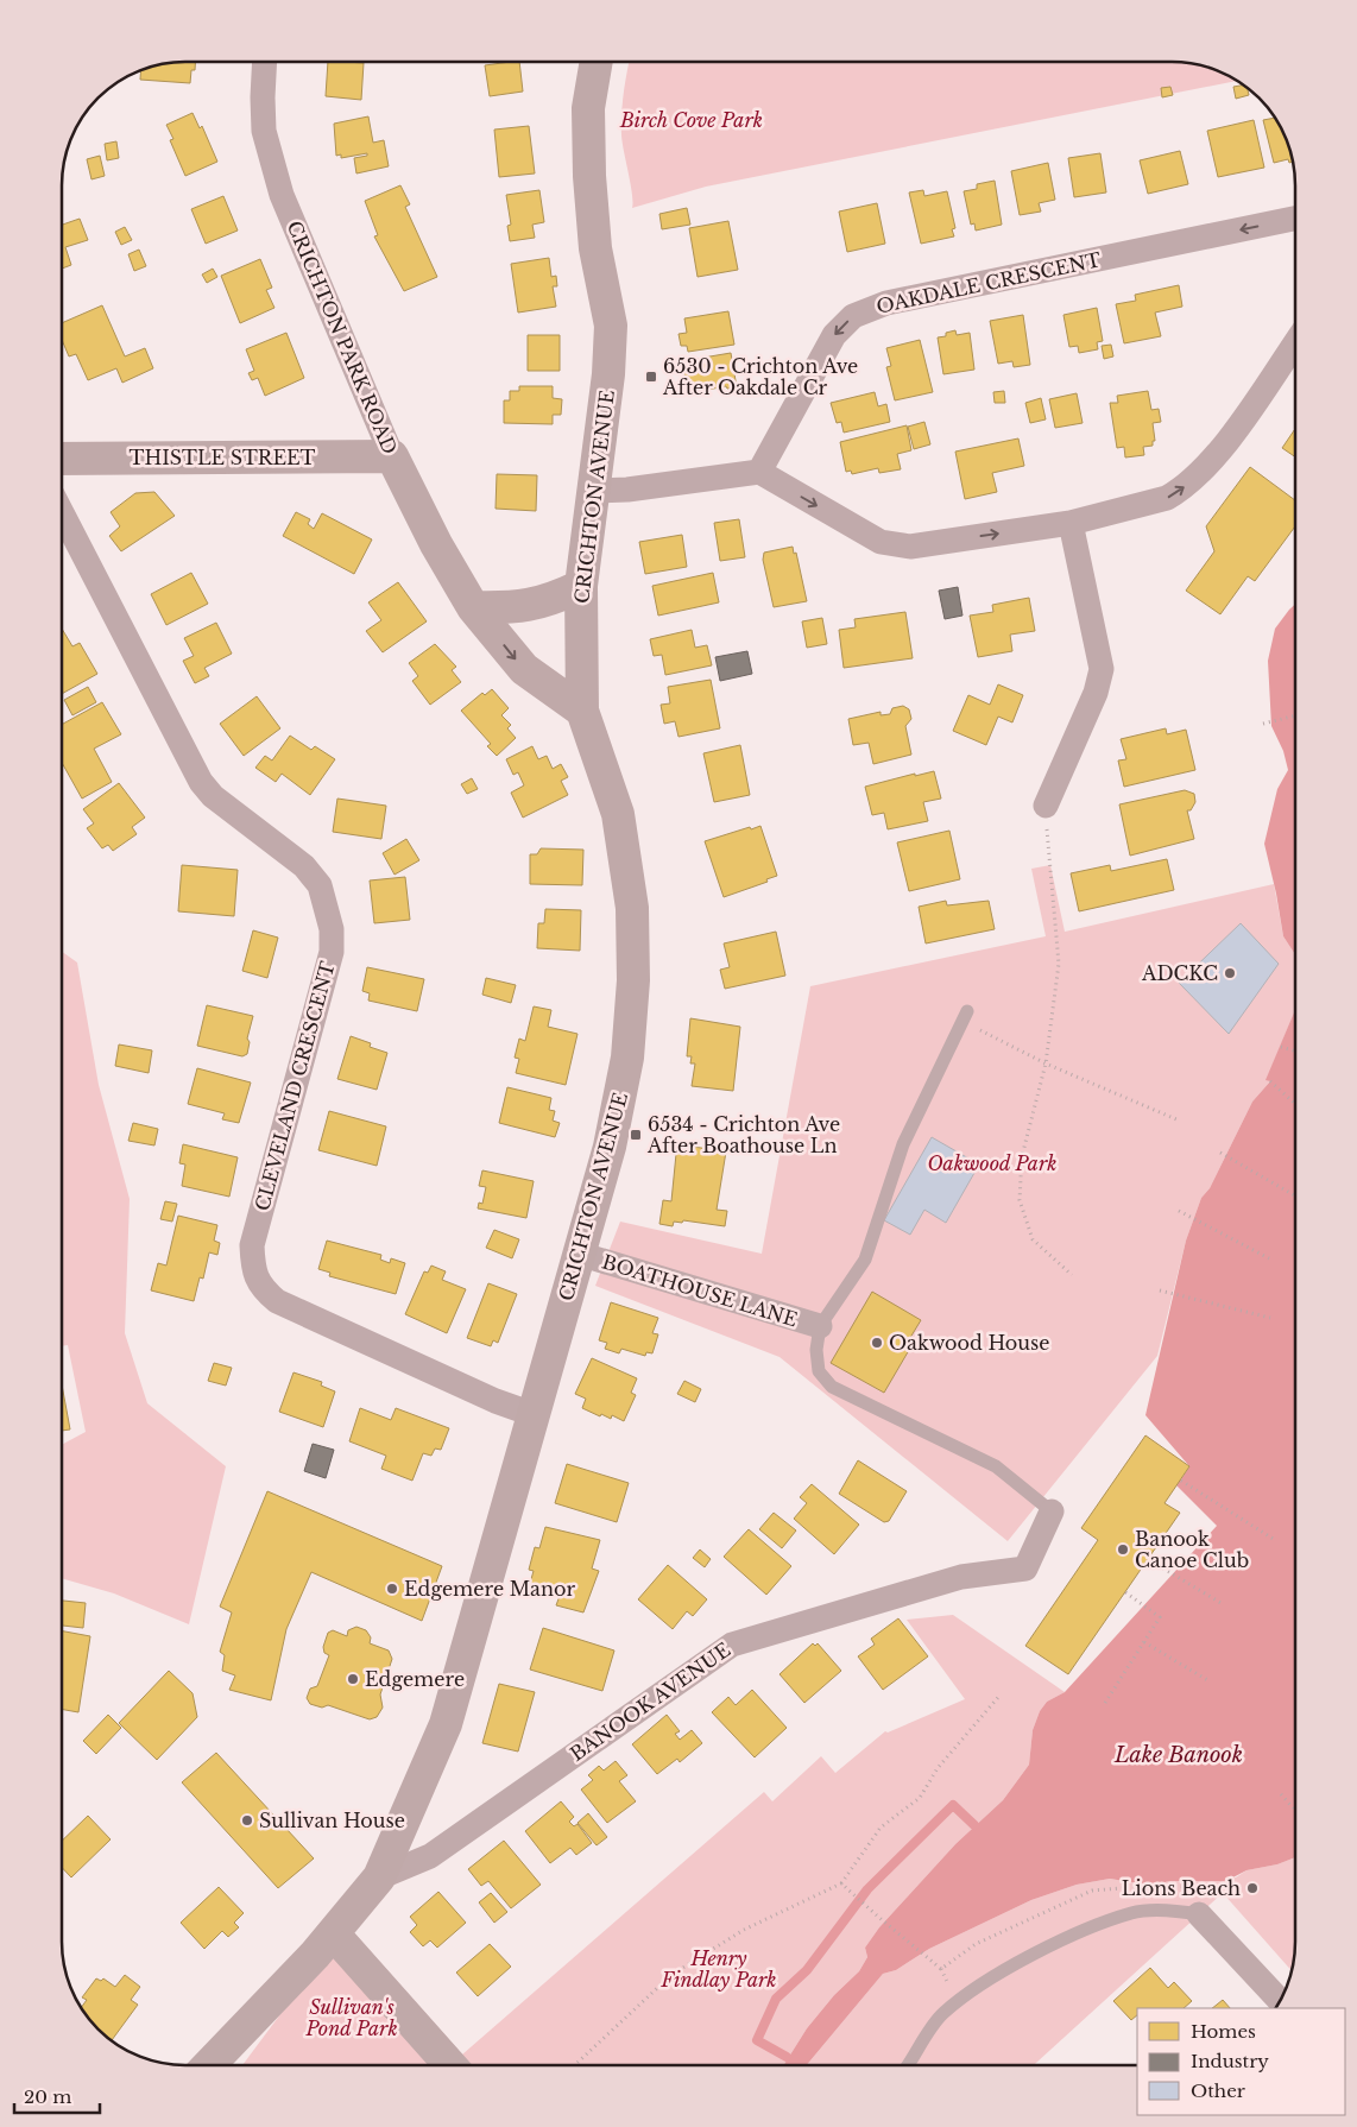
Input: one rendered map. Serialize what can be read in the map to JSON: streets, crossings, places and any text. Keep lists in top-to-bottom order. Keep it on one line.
{"streets":{"street":["OAKDALE CRESCENT","CRICHTON PARK ROAD","THISTLE STREET","CRICHTON AVENUE","CLEVELAND CRESCENT","BOATHOUSE LANE","BANOOK AVENUE"]},"crossings":[["CRICHTON PARK ROAD","THISTLE STREET"],["CRICHTON PARK ROAD","CRICHTON AVENUE"],["CRICHTON AVENUE","CLEVELAND CRESCENT"],["CRICHTON AVENUE","BOATHOUSE LANE"],["CRICHTON AVENUE","BANOOK AVENUE"],["BOATHOUSE LANE","BANOOK AVENUE"]],"one_way":["OAKDALE CRESCENT"],"water":["Lake Banook"],"parks":["Birch Cove Park","Oakwood Park","Henry Findlay Park","Sullivan's Pond Park"],"places":{"transit":["6530 - Crichton Ave After Oakdale Cr","6534 - Crichton Ave After Boathouse Ln"],"other":["ADCKC","Oakwood House","Banook Canoe Club","Edgemere Manor","Edgemere","Sullivan House","Lions Beach"]},"legend":["Homes","Industry","Other"],"scale_bar":"20 m"}
